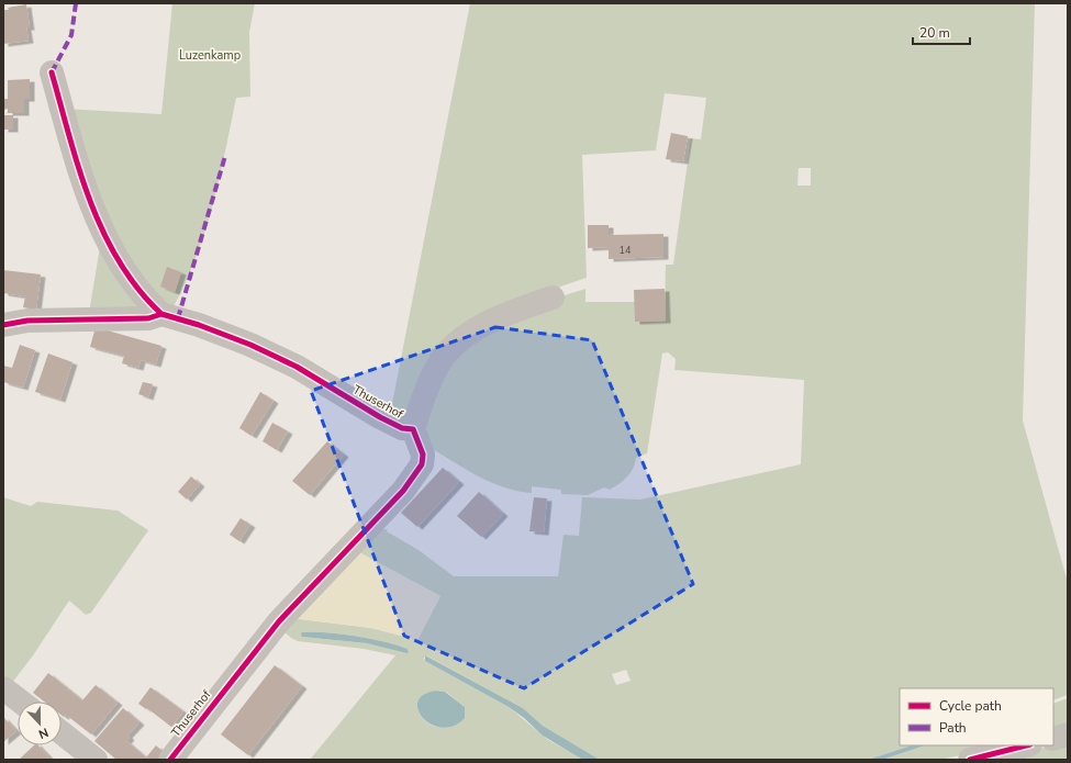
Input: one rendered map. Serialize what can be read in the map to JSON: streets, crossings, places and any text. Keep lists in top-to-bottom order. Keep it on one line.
{"streets":{"street":["Thuserhof"]},"parks":["Luzenkamp"],"house_numbers":["14"],"legend":["Cycle path","Path"],"scale_bar":"20 m","north":"bottom"}
